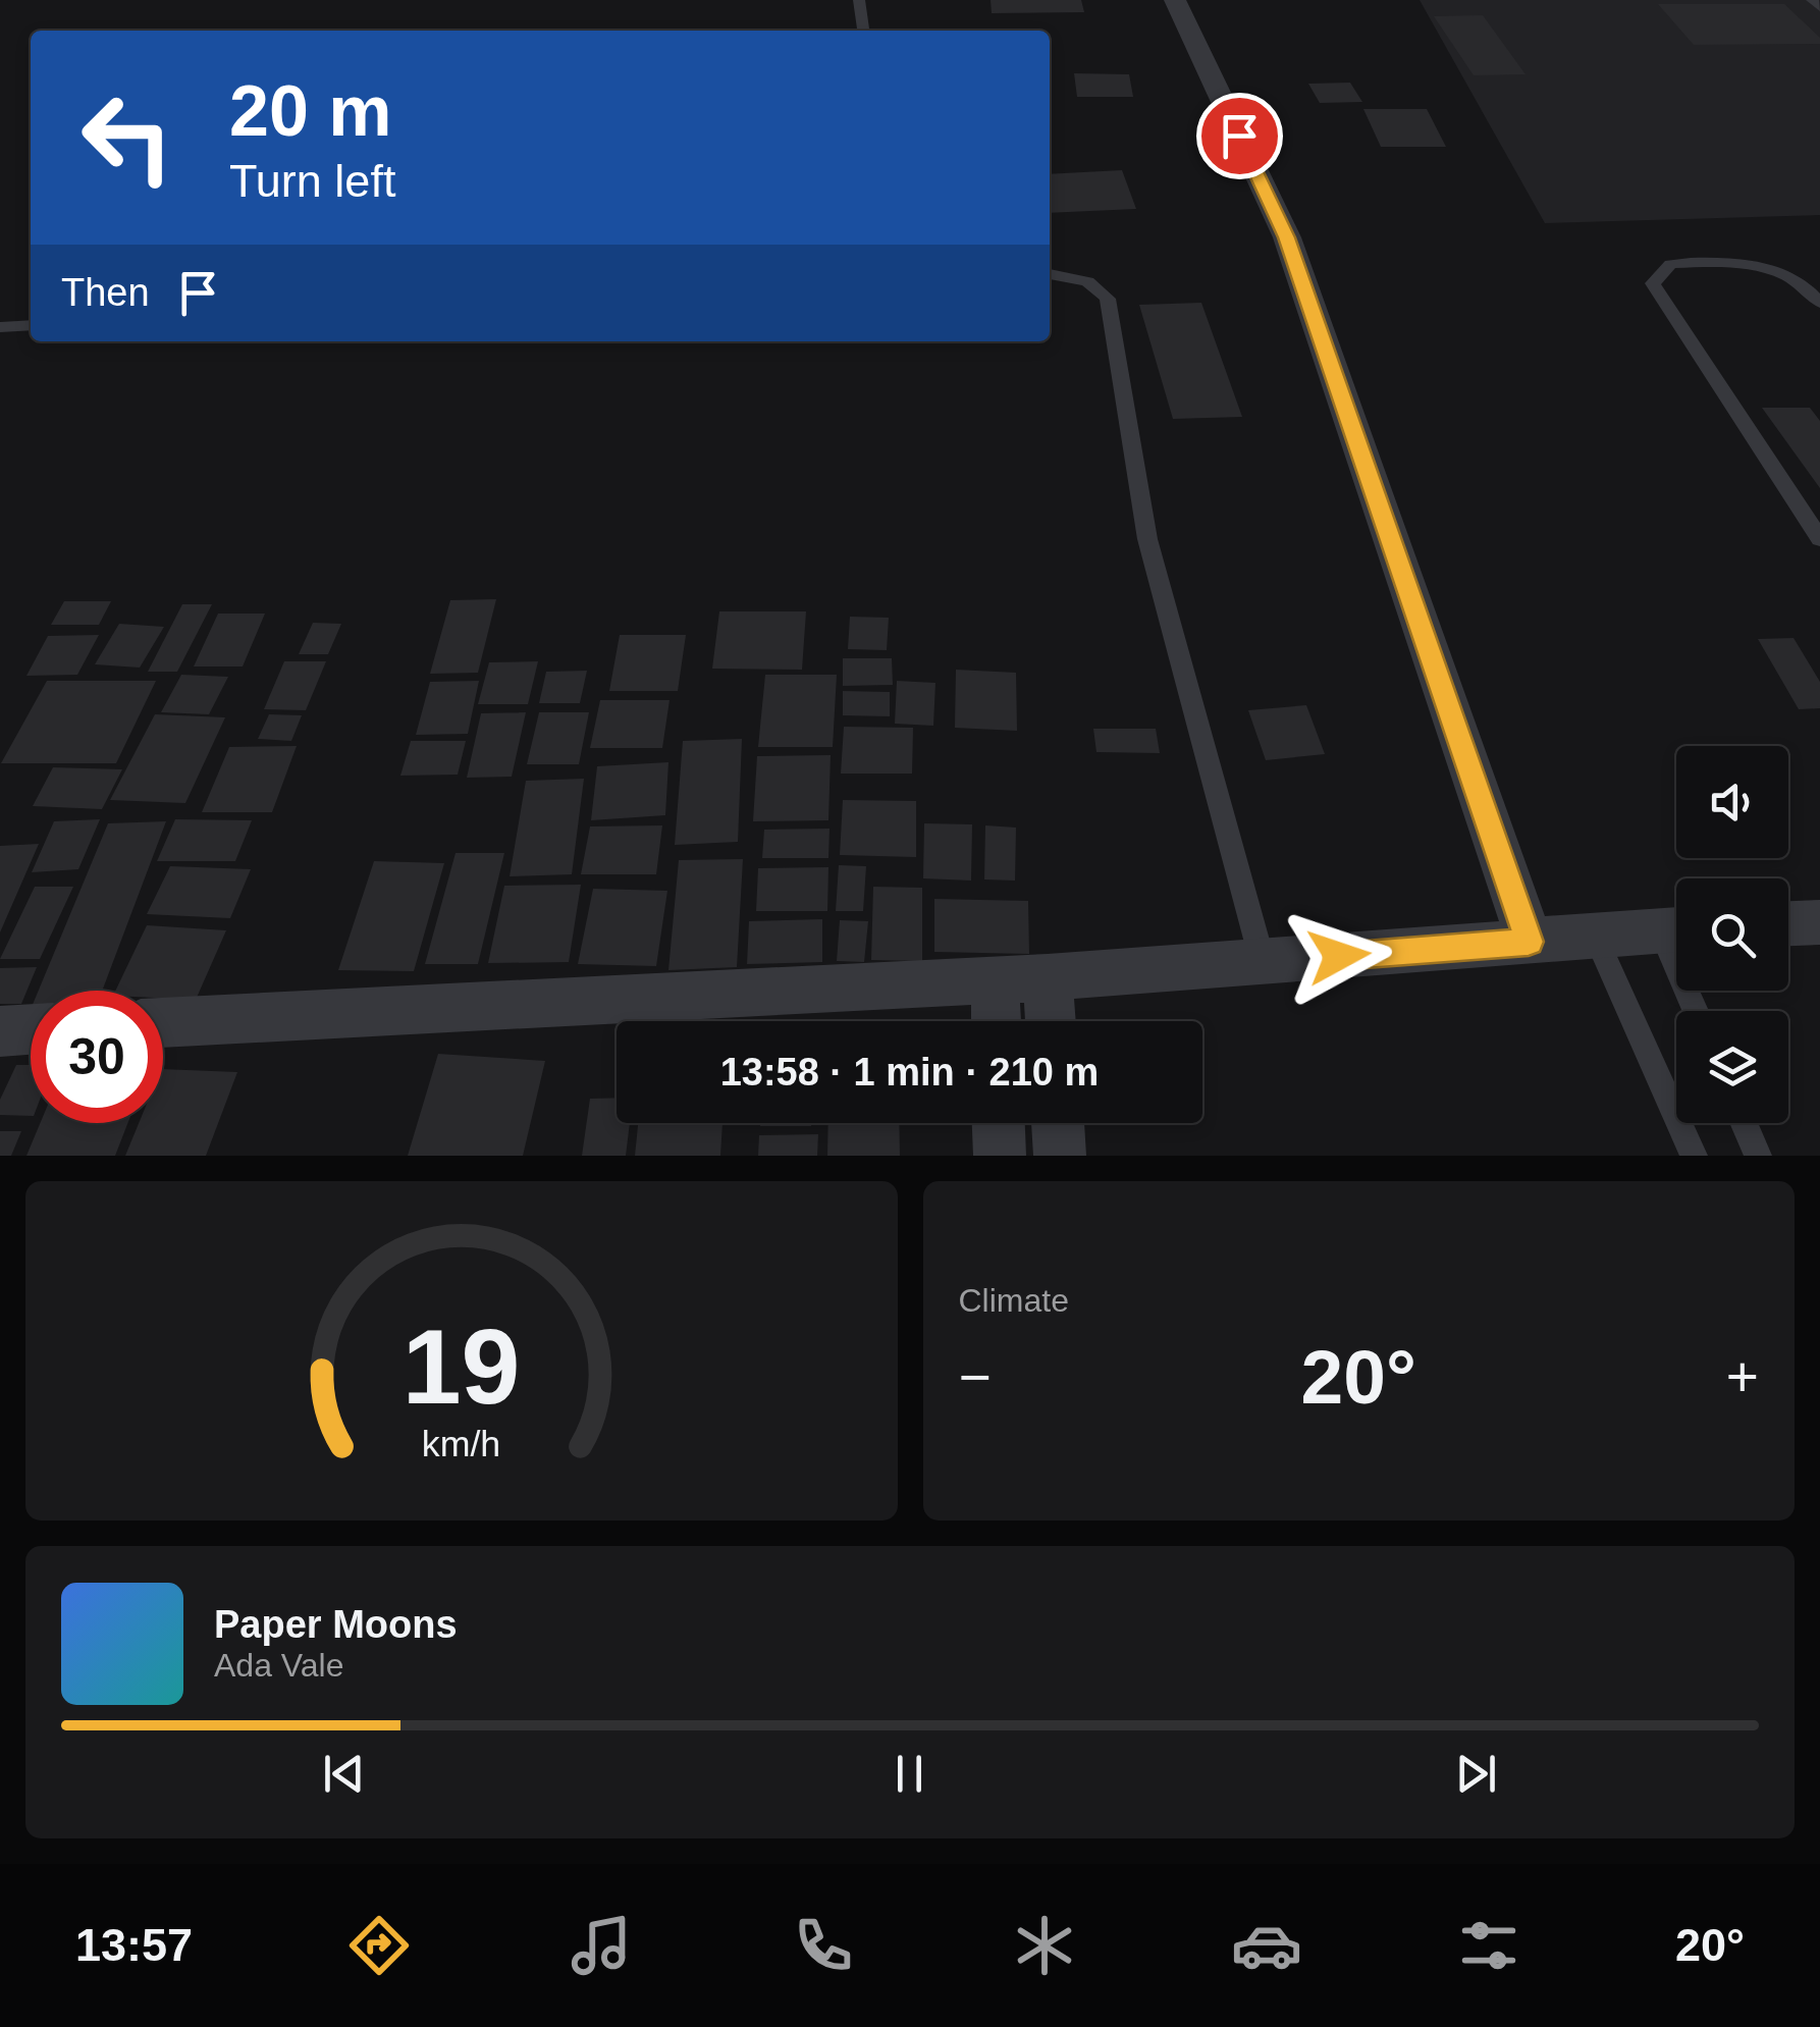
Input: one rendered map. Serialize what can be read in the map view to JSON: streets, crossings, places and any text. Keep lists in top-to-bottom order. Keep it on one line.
{"page":{"turn":["20 m","Turn left"],"then":"Then","limit":"30","trip":"13:58 · 1 min · 210 m","tile":"Climate","heat":["−","20°","+"],"song":["Paper Moons","Ada Vale"],"tabs":["13:57","20°"],"gauge":["19","km/h"]}}
